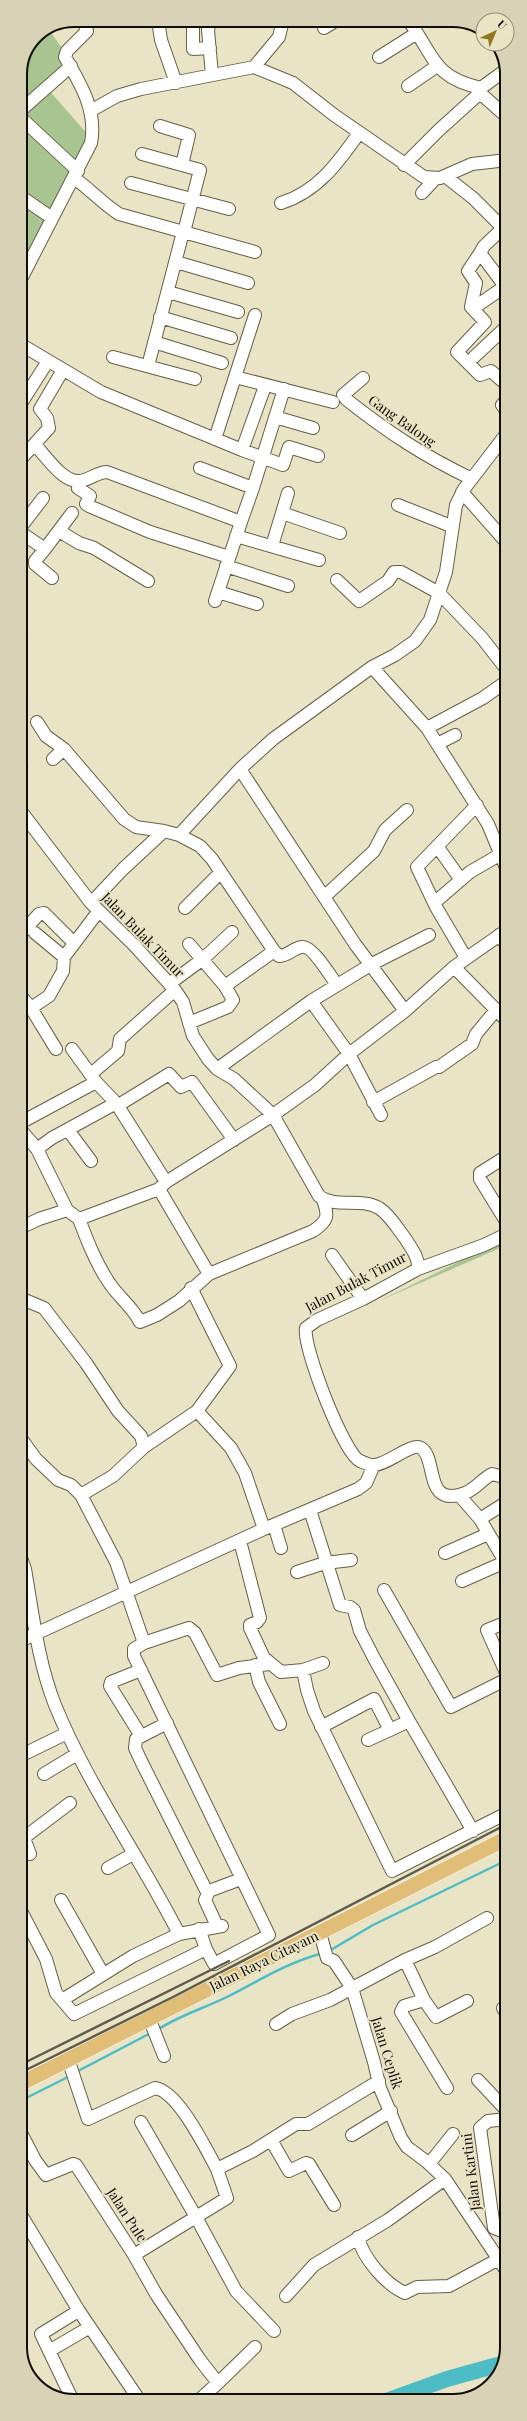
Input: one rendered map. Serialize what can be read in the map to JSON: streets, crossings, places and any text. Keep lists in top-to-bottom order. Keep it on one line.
{"streets":{"main road":["Jalan Raya Citayam"],"street":["Gang Balong","Jalan Bulak Timur","Jalan Ceplik","Jalan Kartini","Jalan Pule"]},"crossings":[["Jalan Raya Citayam","Jalan Ceplik"]],"north":"top right"}
